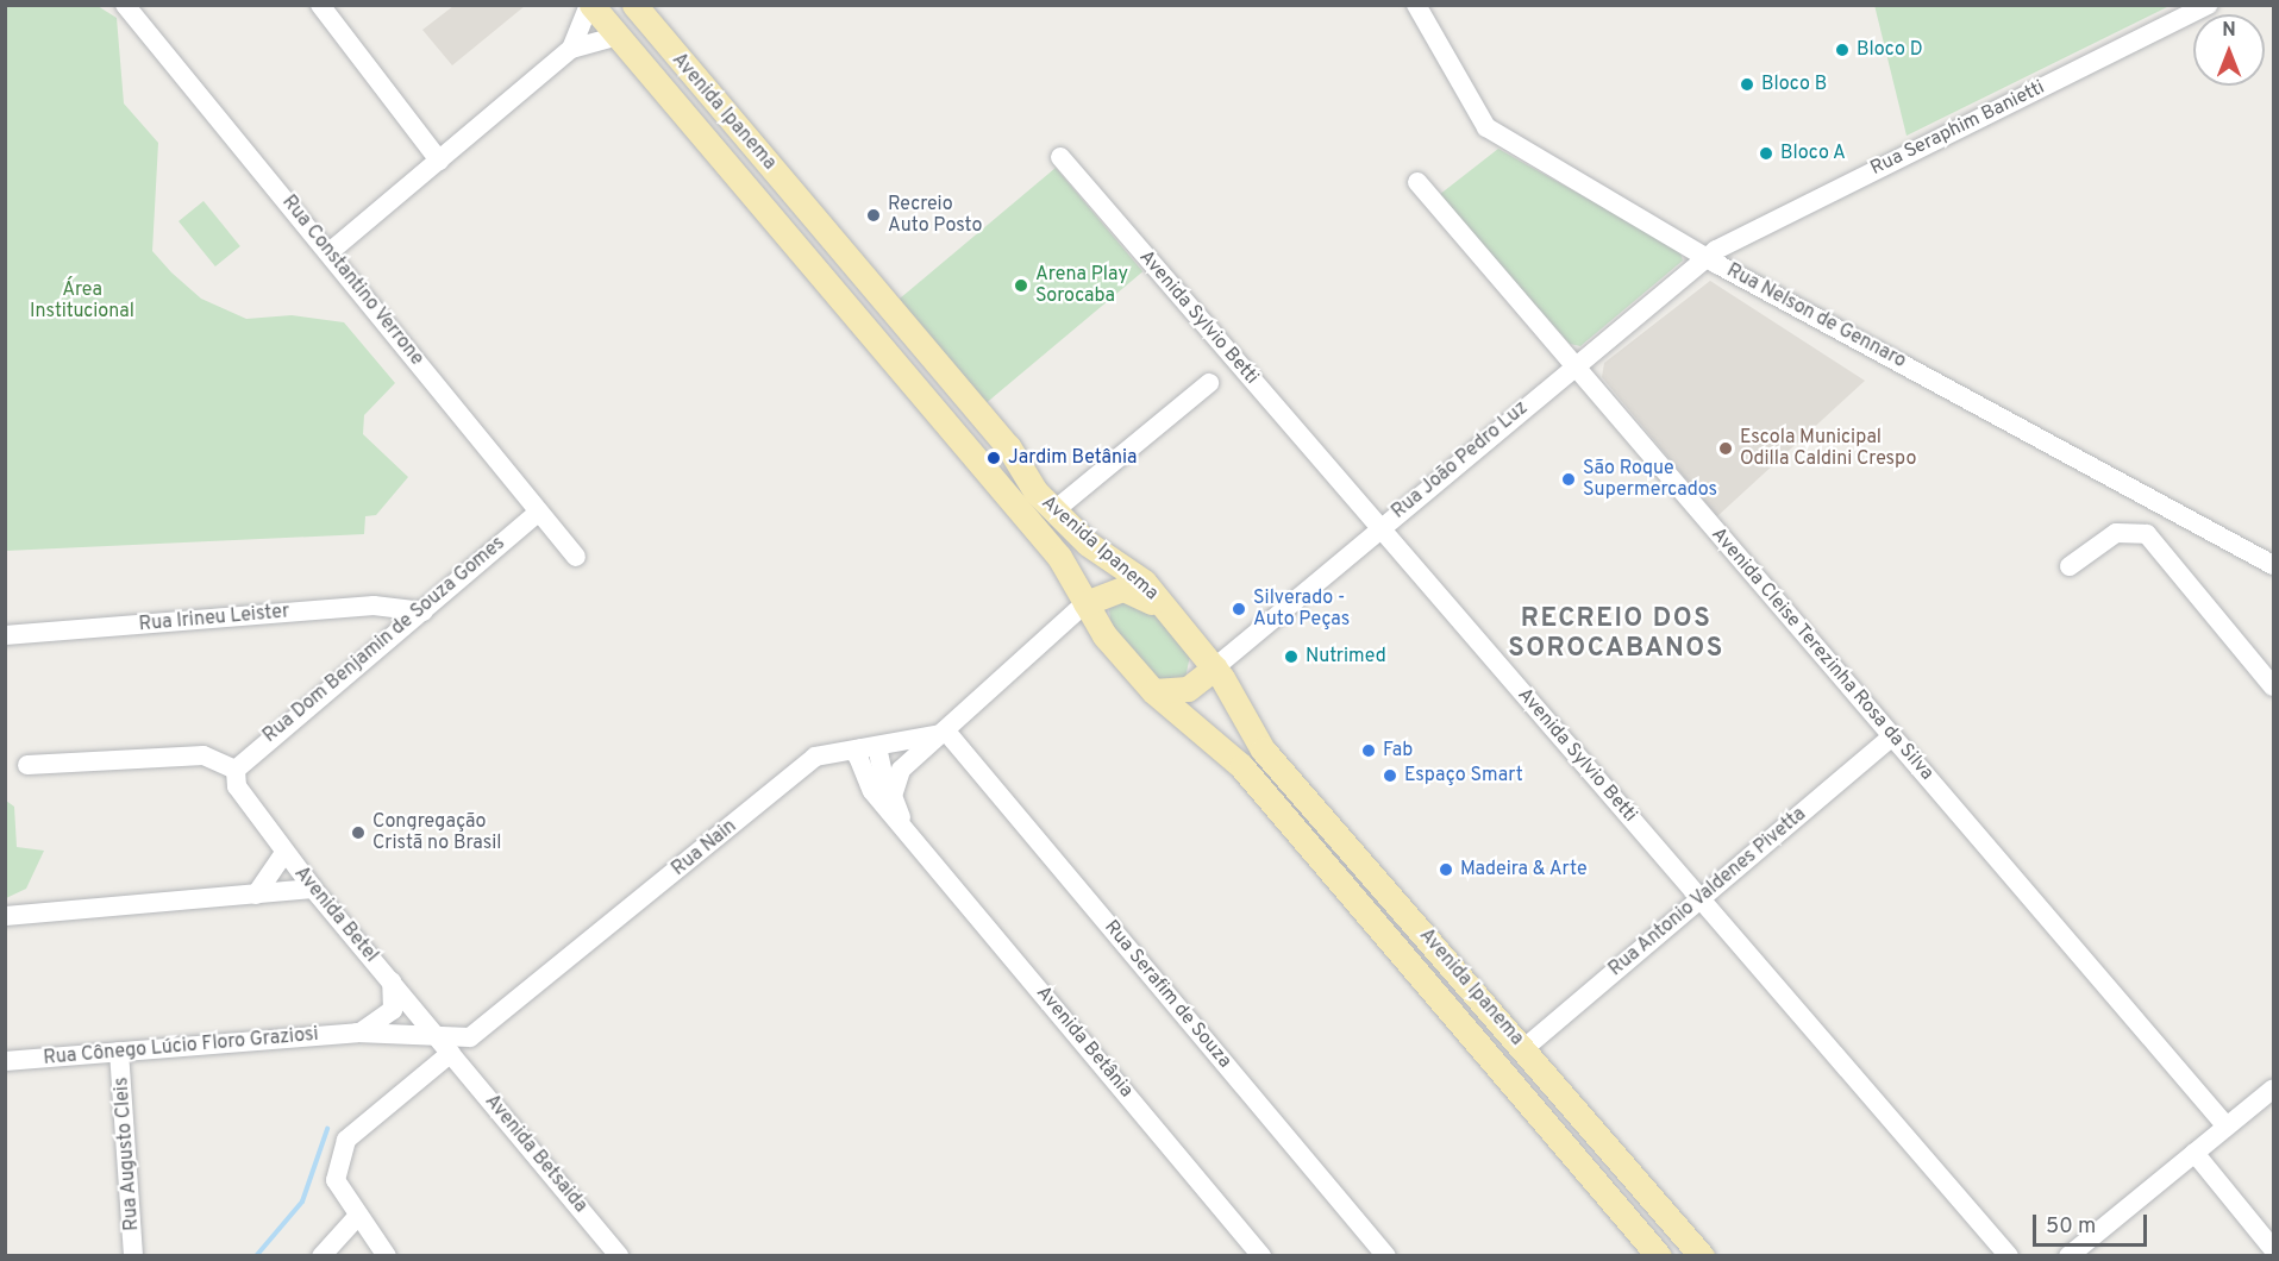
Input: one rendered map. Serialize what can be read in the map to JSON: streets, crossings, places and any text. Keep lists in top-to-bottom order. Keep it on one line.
{"streets":{"main road":["Avenida Ipanema"],"street":["Rua Seraphim Banietti","Rua Constantino Verrone","Rua Nelson de Gennaro","Avenida Sylvio Betti","Rua João Pedro Luz","Rua Irineu Leister","Rua Dom Benjamin de Souza Gomes","Avenida Cleise Terezinha Rosa da Silva","Rua Nain","Rua Antonio Valdenes Pivetta","Avenida Betel","Rua Serafim de Souza","Avenida Betânia","Rua Cônego Lúcio Floro Graziosi","Rua Augusto Cleis","Avenida Betsaida"]},"crossings":[["Avenida Ipanema","Rua João Pedro Luz"],["Avenida Ipanema","Rua Antonio Valdenes Pivetta"],["Rua Seraphim Banietti","Rua Nelson de Gennaro"],["Rua Seraphim Banietti","Rua João Pedro Luz"],["Rua Constantino Verrone","Rua Dom Benjamin de Souza Gomes"],["Rua Nelson de Gennaro","Rua João Pedro Luz"],["Avenida Sylvio Betti","Rua João Pedro Luz"],["Avenida Sylvio Betti","Rua Antonio Valdenes Pivetta"],["Rua João Pedro Luz","Avenida Cleise Terezinha Rosa da Silva"],["Rua Irineu Leister","Rua Dom Benjamin de Souza Gomes"],["Rua Dom Benjamin de Souza Gomes","Avenida Betel"],["Avenida Cleise Terezinha Rosa da Silva","Rua Antonio Valdenes Pivetta"],["Rua Nain","Avenida Betel"],["Rua Nain","Rua Serafim de Souza"],["Rua Nain","Avenida Betânia"],["Rua Nain","Rua Cônego Lúcio Floro Graziosi"],["Rua Nain","Avenida Betsaida"],["Avenida Betel","Rua Cônego Lúcio Floro Graziosi"],["Avenida Betel","Avenida Betsaida"],["Rua Cônego Lúcio Floro Graziosi","Rua Augusto Cleis"],["Rua Cônego Lúcio Floro Graziosi","Avenida Betsaida"]],"districts":["RECREIO DOS SOROCABANOS"],"parks":["Área Institucional"],"places":["Bloco D","Bloco B","Bloco A","Recreio Auto Posto","Arena Play Sorocaba","Escola Municipal Odilla Caldini Crespo","Jardim Betânia","São Roque Supermercados","Silverado - Auto Peças","Nutrimed","Fab","Espaço Smart","Congregação Cristã no Brasil","Madeira & Arte"],"scale_bar":"50 m","north":"top"}
